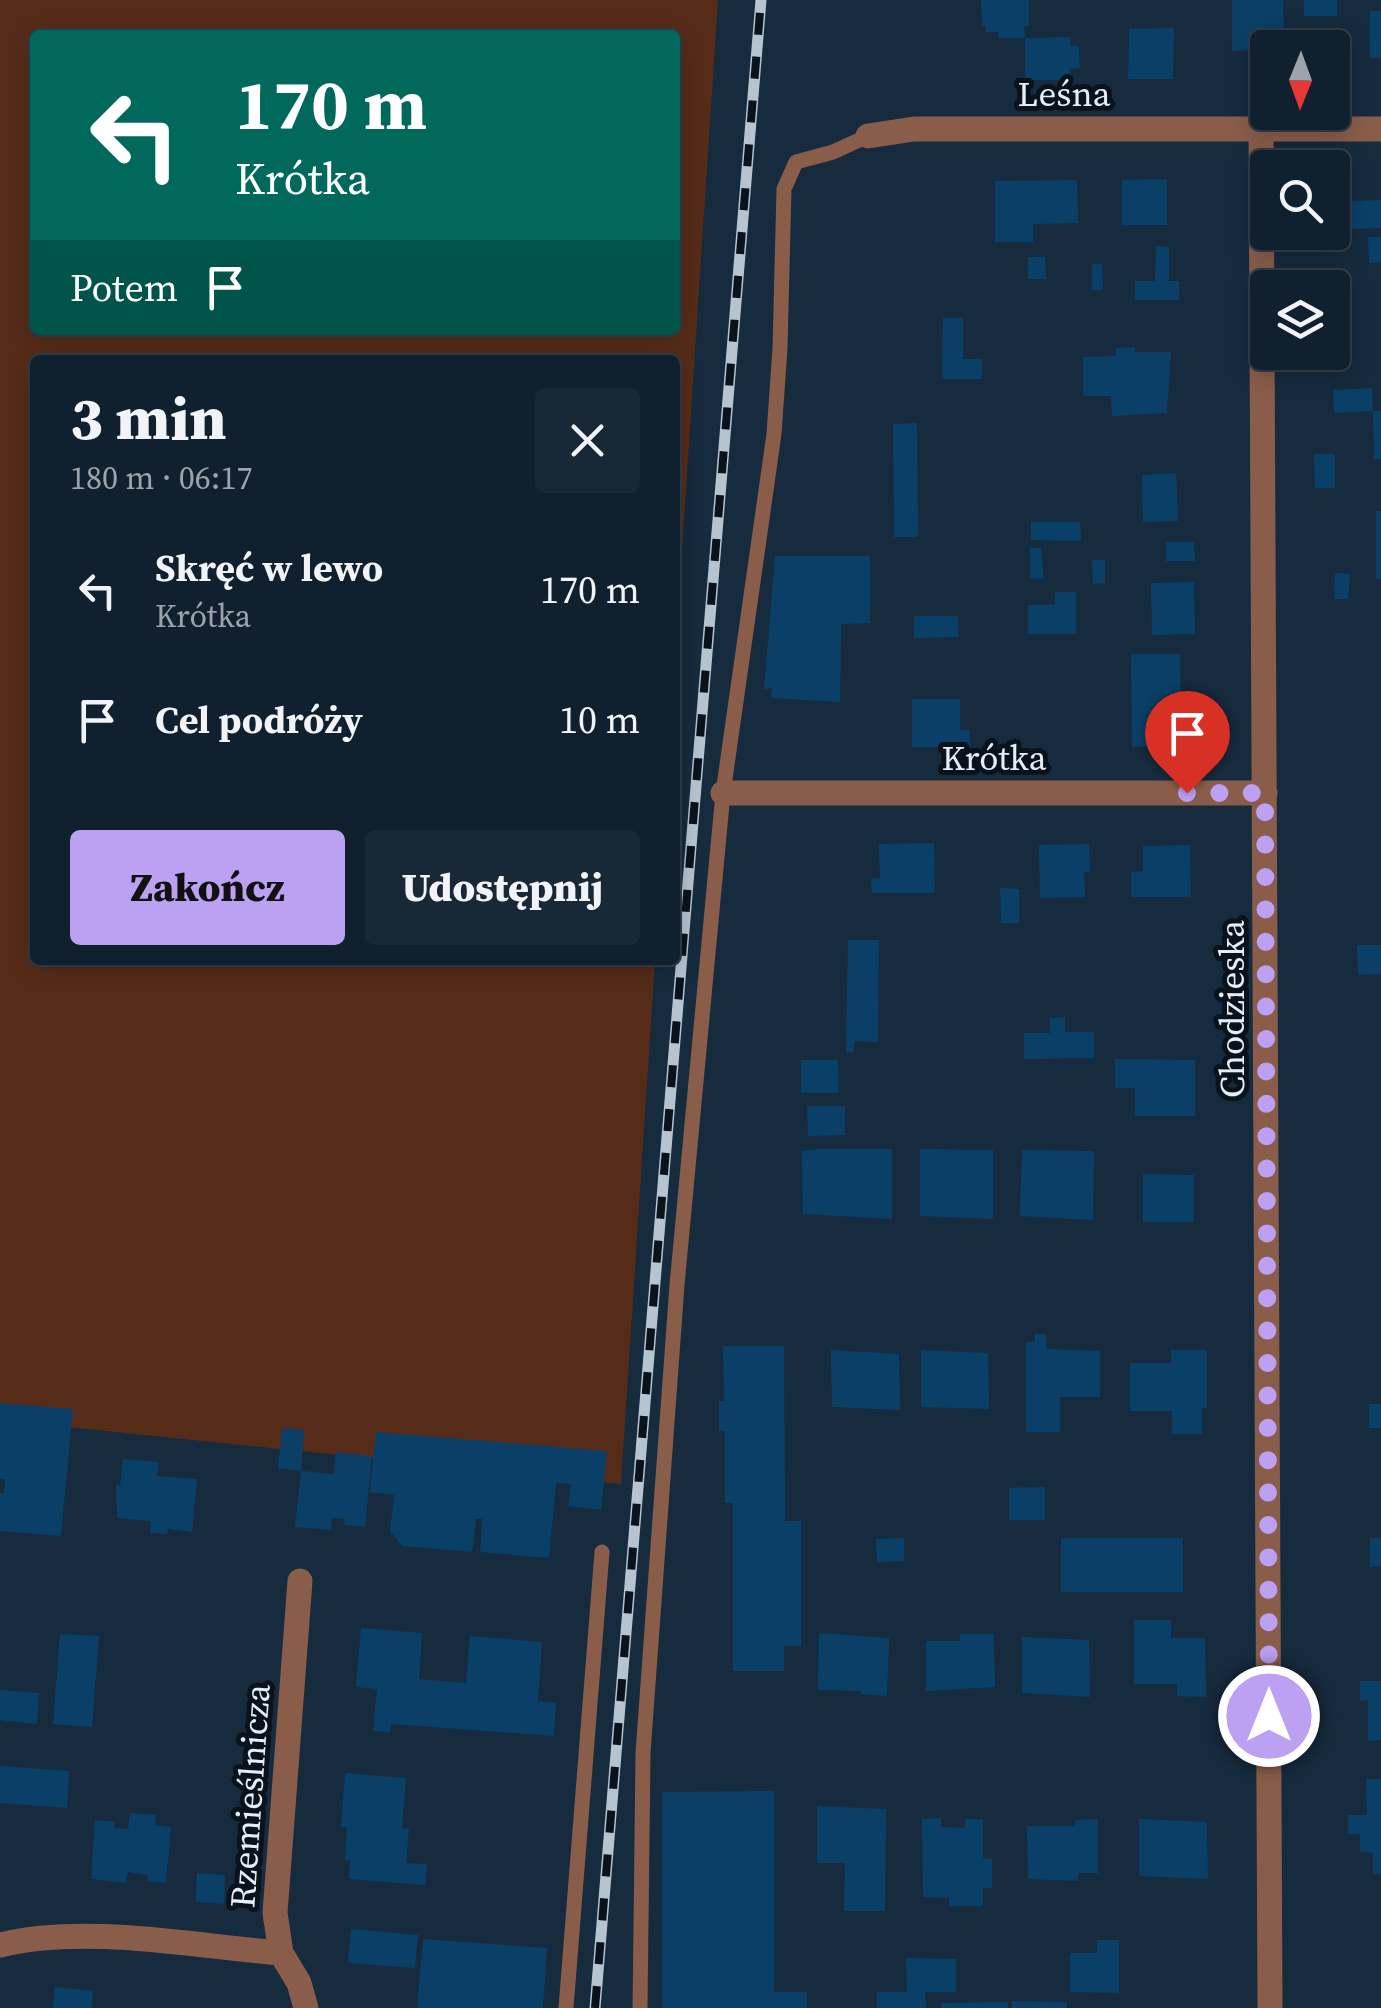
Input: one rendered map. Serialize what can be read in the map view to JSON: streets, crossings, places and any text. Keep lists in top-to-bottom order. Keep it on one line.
{"streets":{"street":["Leśna","Krótka","Chodzieska","Rzemieślnicza"]},"crossings":[["Krótka","Chodzieska"]],"north":"bottom","page":{"turn":["170 m","Krótka"],"then":"Potem","heading":["3 min","180 m · 06:17"],"list":[{"name":"Skręć w lewo","note":"Krótka","value":"170 m"},{"name":"Cel podróży","value":"10 m"}],"buttons":["Zakończ","Udostępnij"]}}
